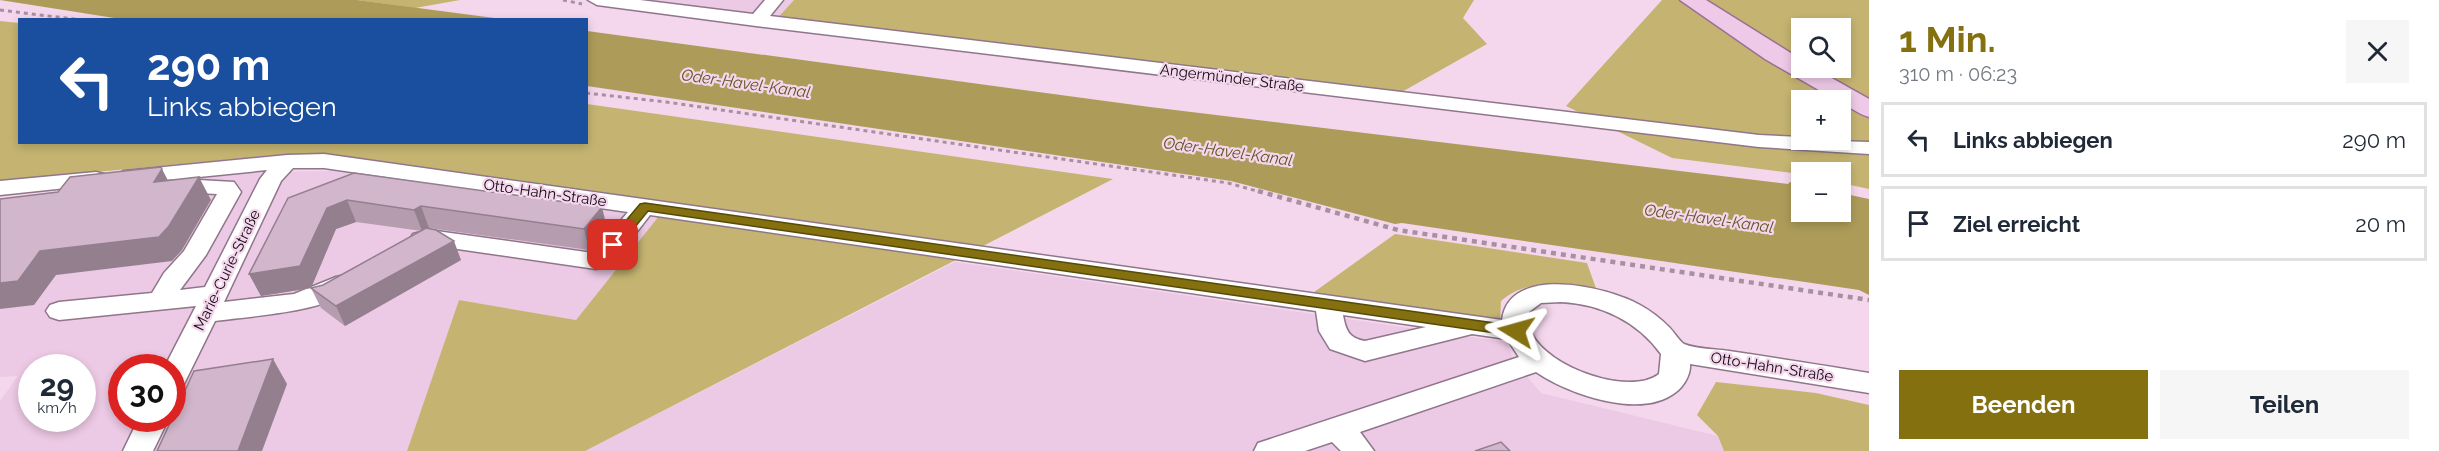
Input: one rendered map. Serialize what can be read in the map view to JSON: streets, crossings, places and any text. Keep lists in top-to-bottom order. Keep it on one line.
{"streets":{"street":["Angermünder Straße","Otto-Hahn-Straße","Marie-Curie-Straße"]},"crossings":[["Otto-Hahn-Straße","Marie-Curie-Straße"]],"water":["Oder-Havel-Kanal"],"page":{"heading":["1 Min.","310 m · 06:23"],"map_buttons":["+","−"],"turn":["290 m","Links abbiegen"],"list":[{"name":"Links abbiegen","value":"290 m"},{"name":"Ziel erreicht","value":"20 m"}],"speed":"29 km/h","limit":"30","buttons":["Beenden","Teilen"]}}
